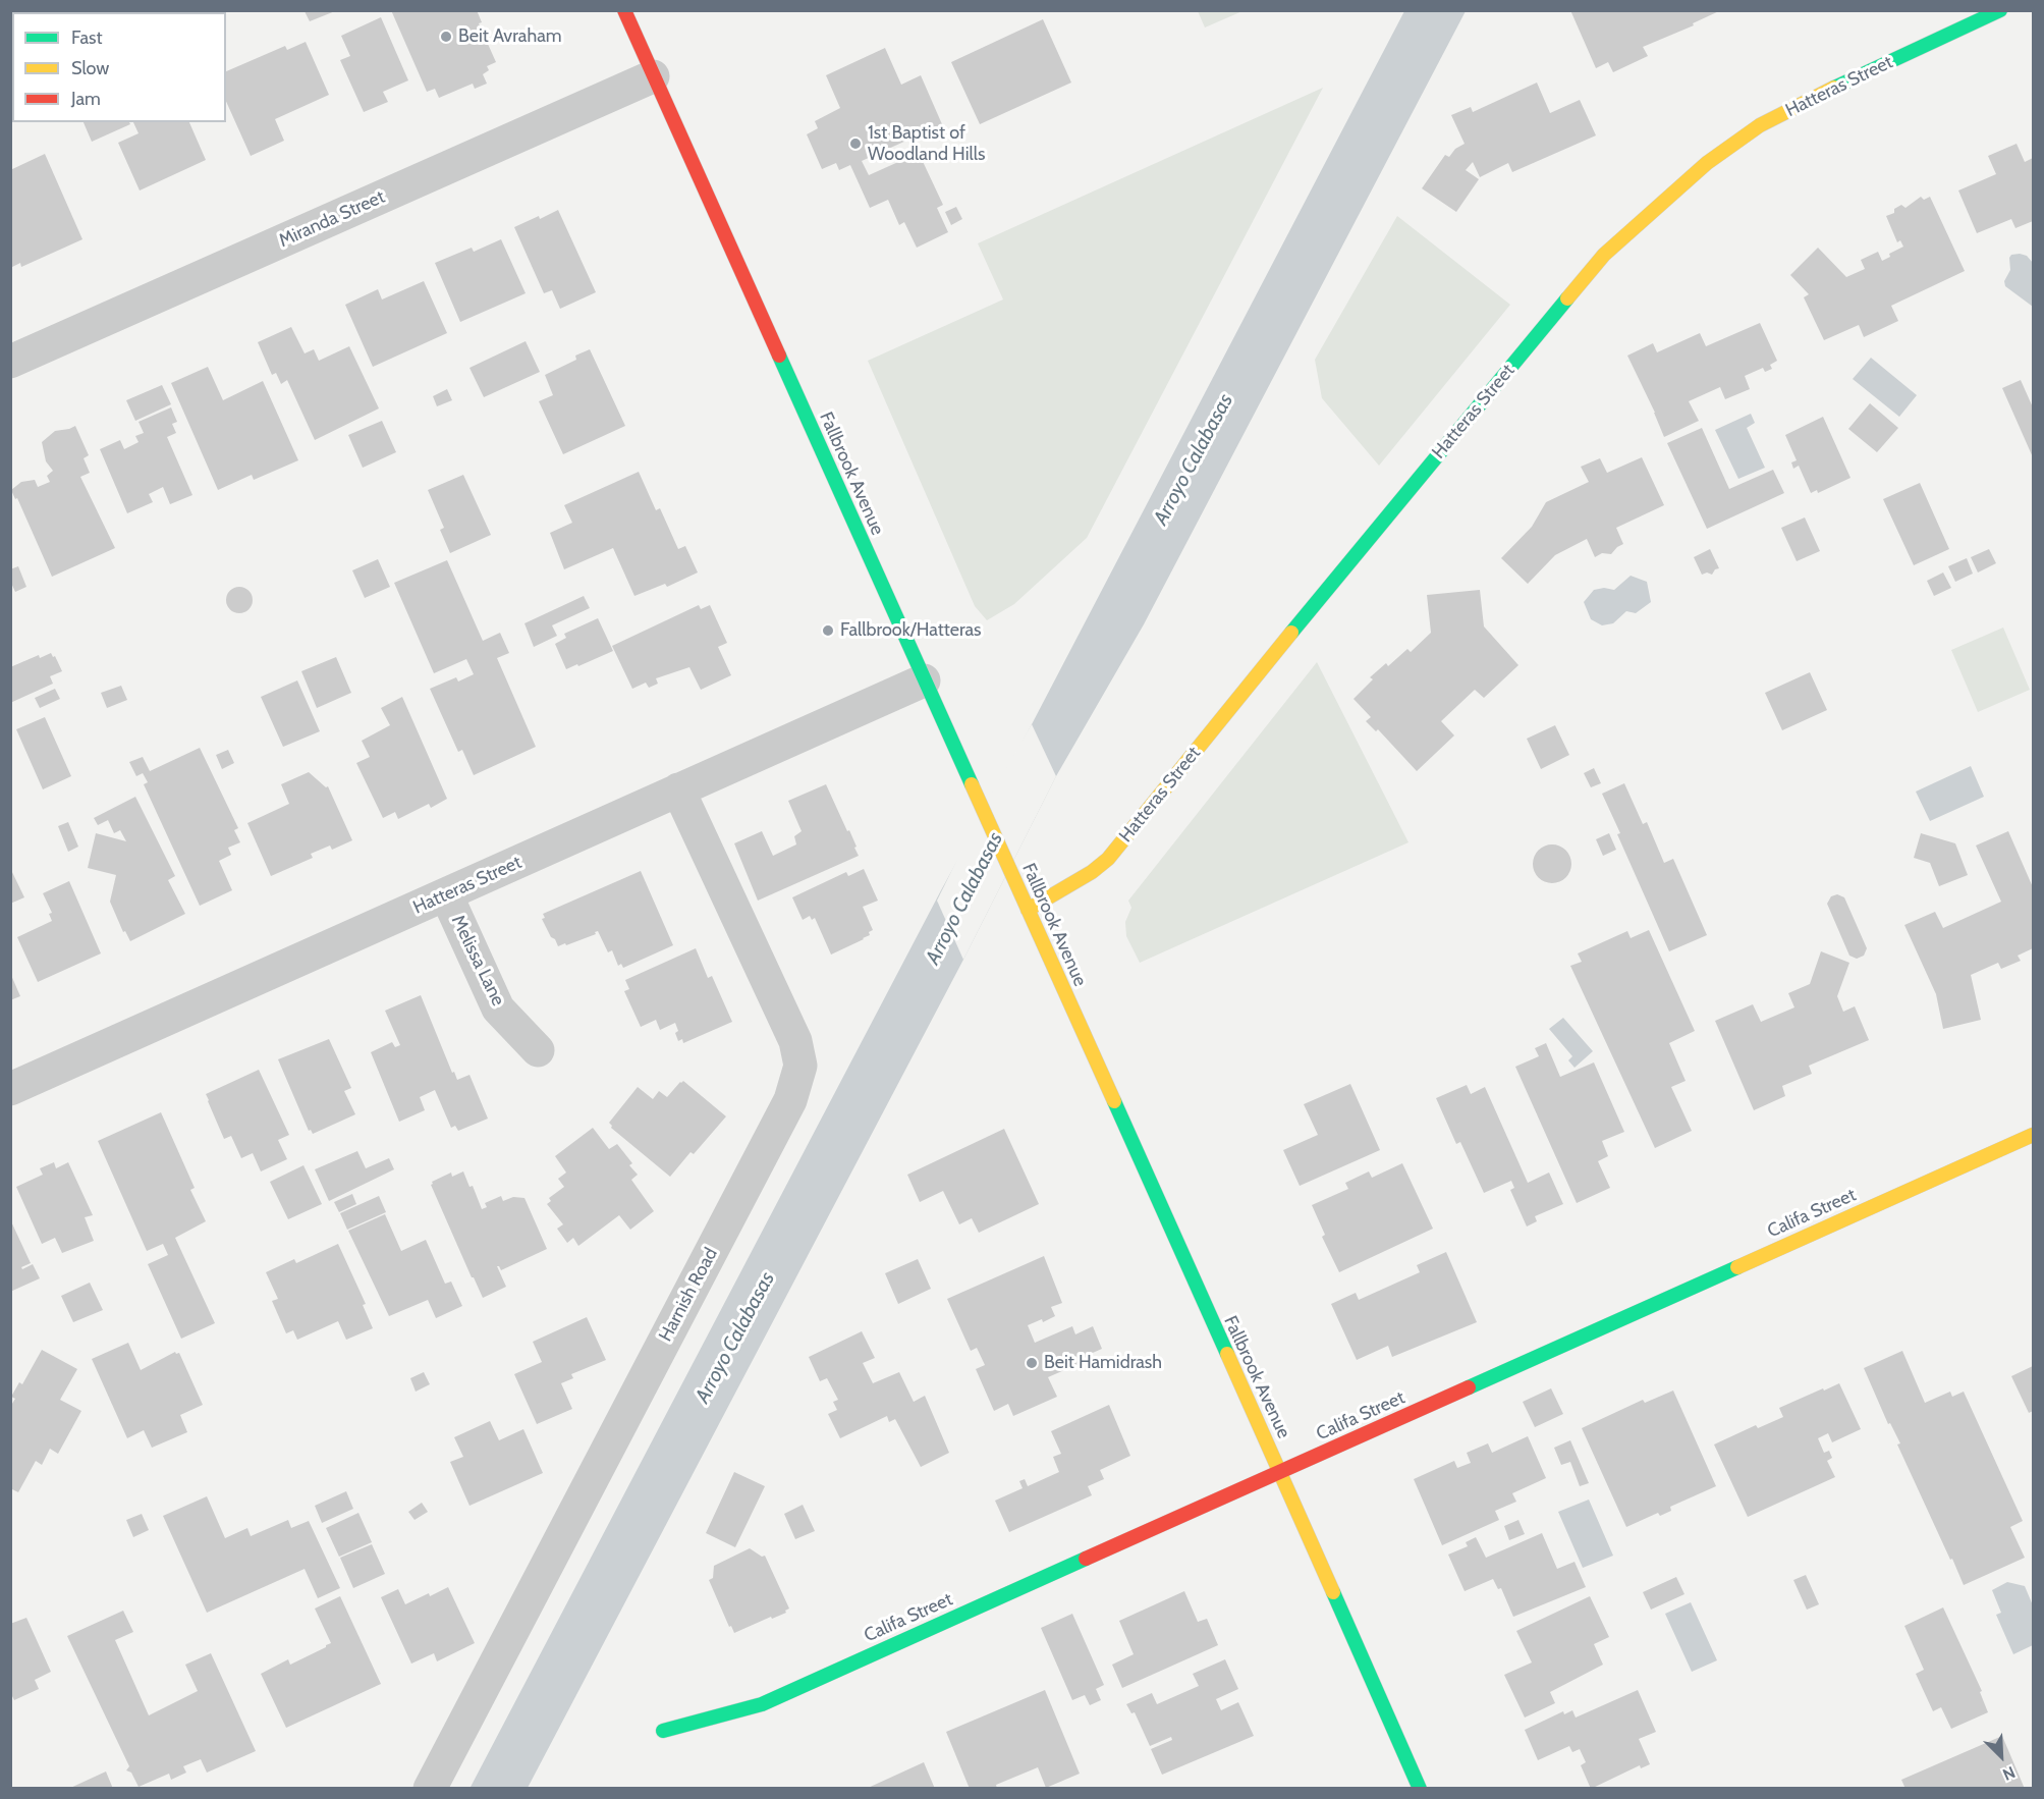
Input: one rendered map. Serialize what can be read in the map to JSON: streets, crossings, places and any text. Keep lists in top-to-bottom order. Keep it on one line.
{"streets":{"street":["Hatteras Street","Miranda Street","Fallbrook Avenue","Melissa Lane","Califa Street","Harnish Road"]},"crossings":[["Hatteras Street","Fallbrook Avenue"],["Hatteras Street","Melissa Lane"],["Hatteras Street","Harnish Road"],["Miranda Street","Fallbrook Avenue"],["Fallbrook Avenue","Califa Street"]],"water":["Arroyo Calabasas"],"places":["Beit Avraham","1st Baptist of Woodland Hills","Fallbrook/Hatteras","Beit Hamidrash"],"legend":["Fast","Slow","Jam"],"north":"bottom right"}
